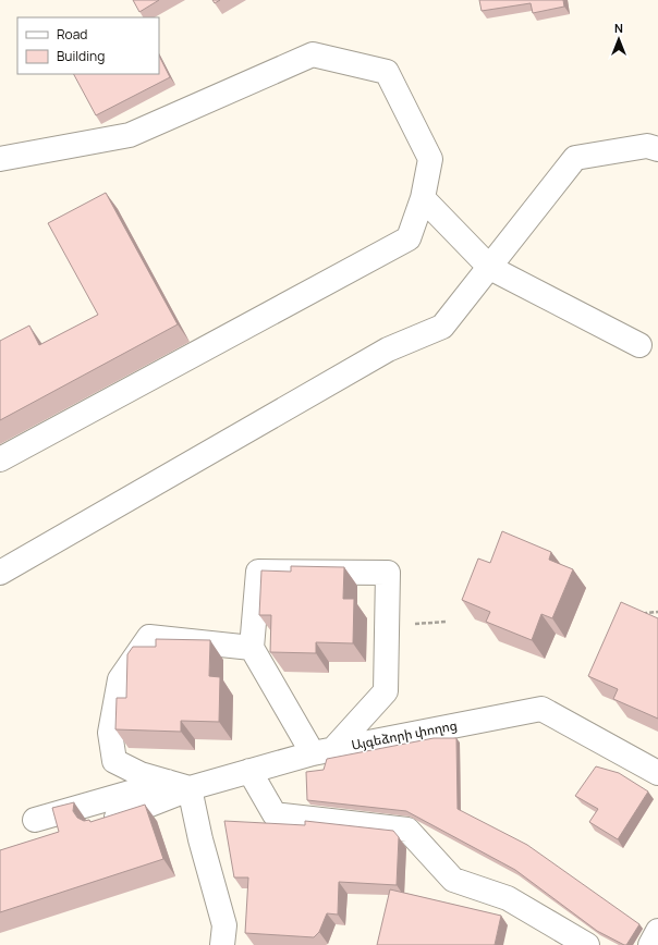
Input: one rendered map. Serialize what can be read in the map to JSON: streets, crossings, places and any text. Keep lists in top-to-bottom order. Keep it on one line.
{"streets":{"street":["Այգեձորի փողոց"]},"legend":["Road","Building"],"north":"top"}
